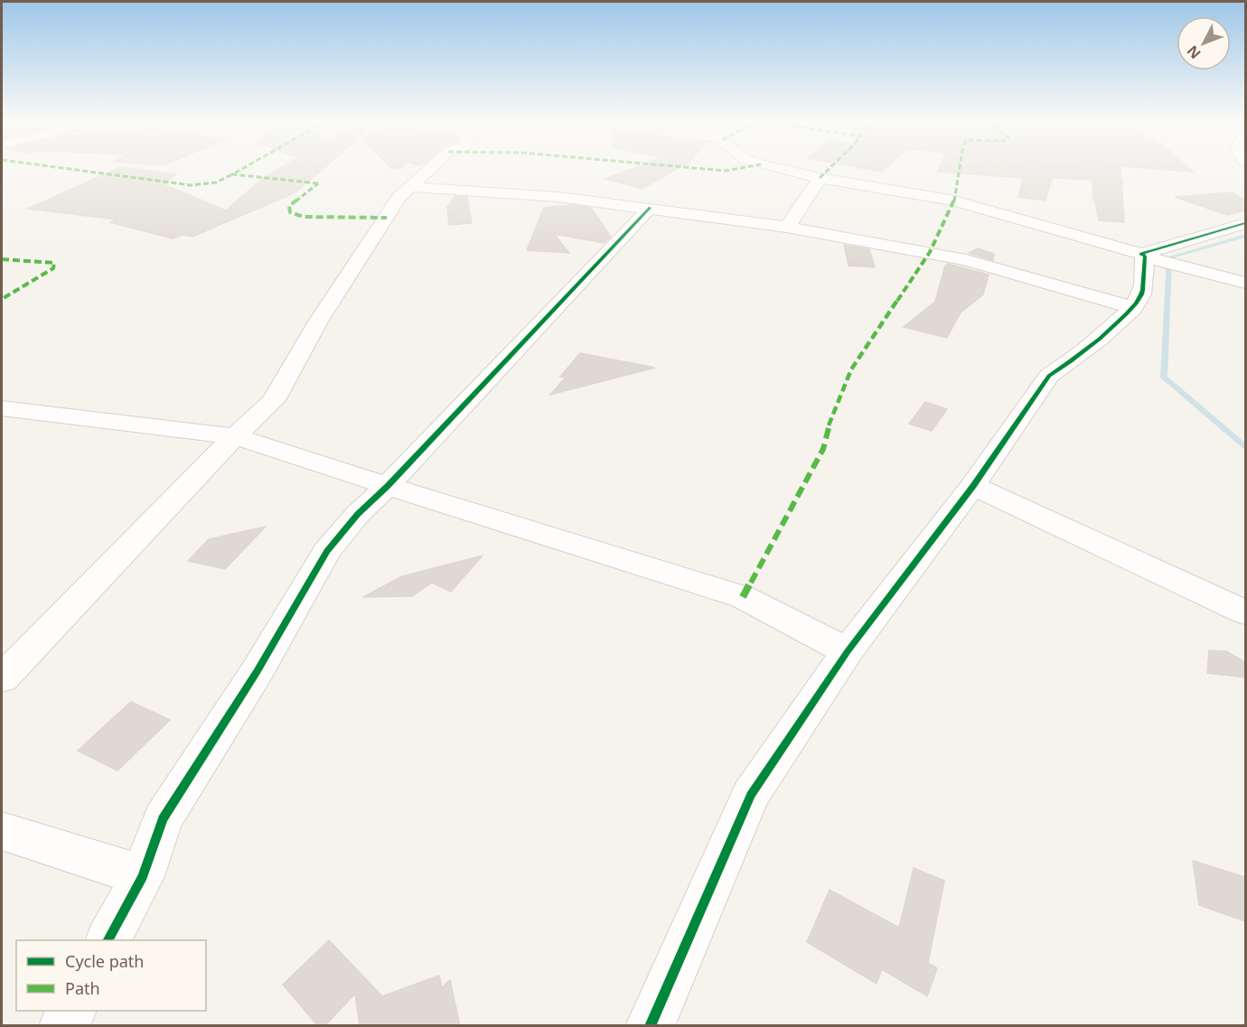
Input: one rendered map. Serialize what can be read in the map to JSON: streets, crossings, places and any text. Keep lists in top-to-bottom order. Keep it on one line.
{"legend":["Cycle path","Path"],"north":"bottom left"}
